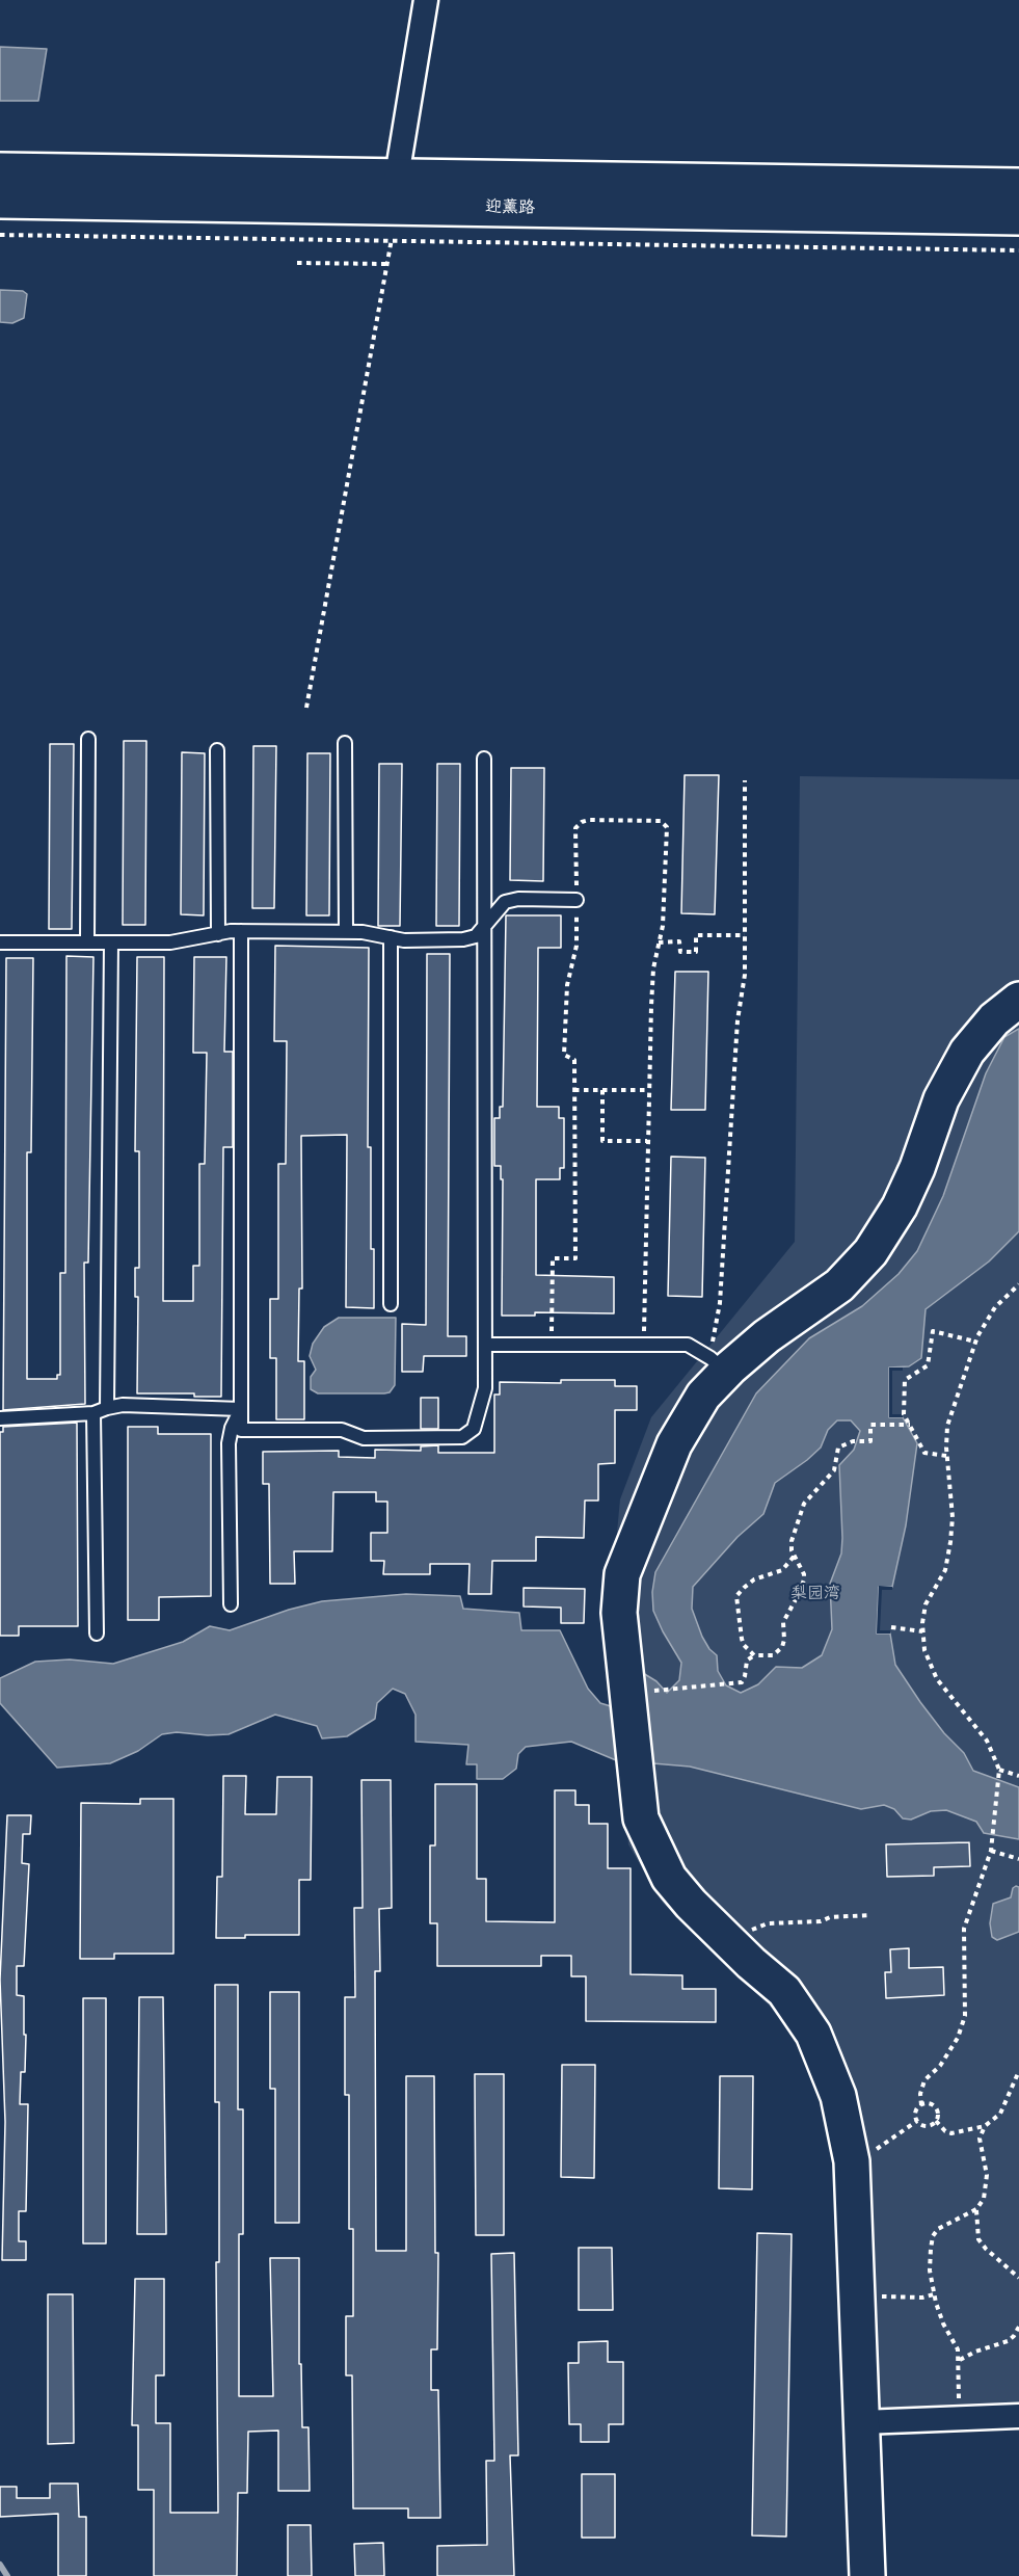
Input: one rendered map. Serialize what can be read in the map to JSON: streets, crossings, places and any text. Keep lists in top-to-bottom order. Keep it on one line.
{"streets":{"street":["迎薰路"]},"parks":["梨园湾"]}
